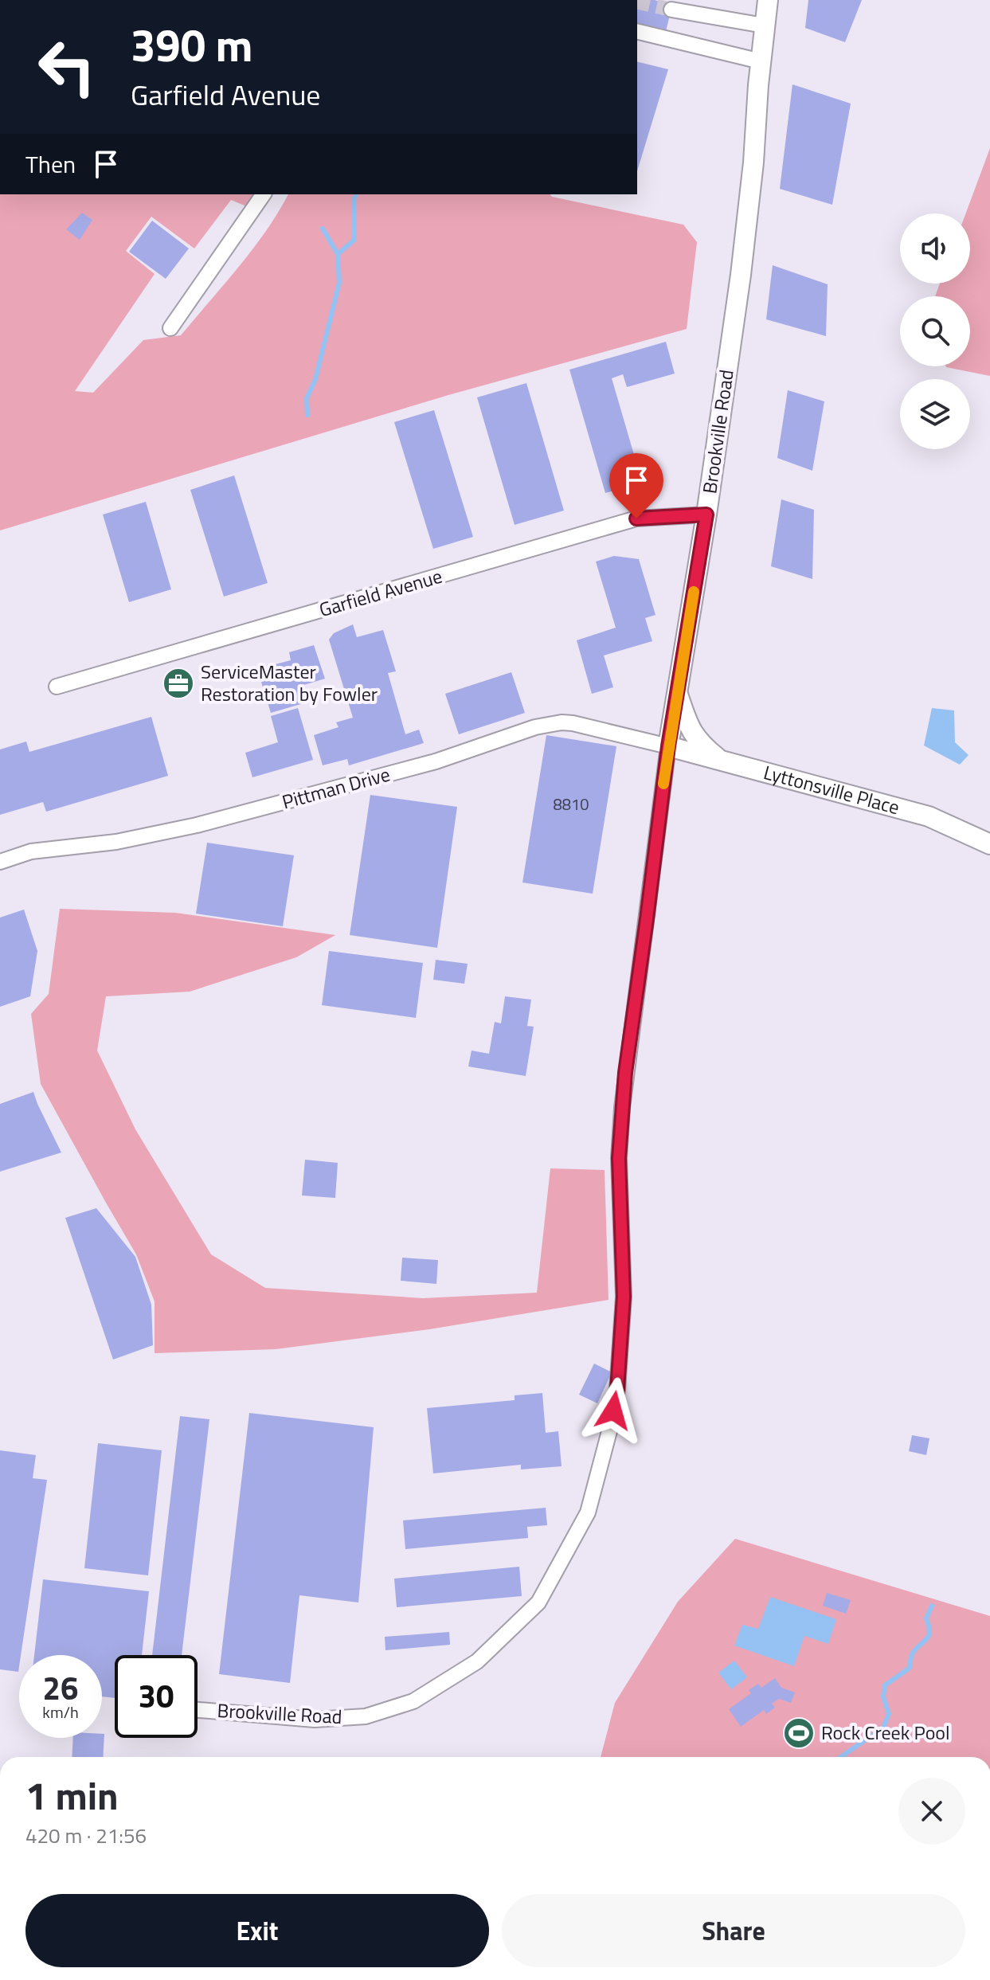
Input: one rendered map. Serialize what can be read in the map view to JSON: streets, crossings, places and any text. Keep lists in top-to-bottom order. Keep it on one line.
{"streets":{"street":["Brookville Road","Garfield Avenue","Pittman Drive","Lyttonsville Place"]},"crossings":[["Brookville Road","Garfield Avenue"],["Brookville Road","Pittman Drive"],["Brookville Road","Lyttonsville Place"],["Pittman Drive","Lyttonsville Place"]],"places":{"office":["ServiceMaster Restoration by Fowler"],"sports":["Rock Creek Pool"]},"house_numbers":["8810"],"page":{"turn":["390 m","Garfield Avenue"],"then":"Then","speed":"26 km/h","limit":"30","heading":["1 min","420 m · 21:56"],"buttons":["Exit","Share"]}}
